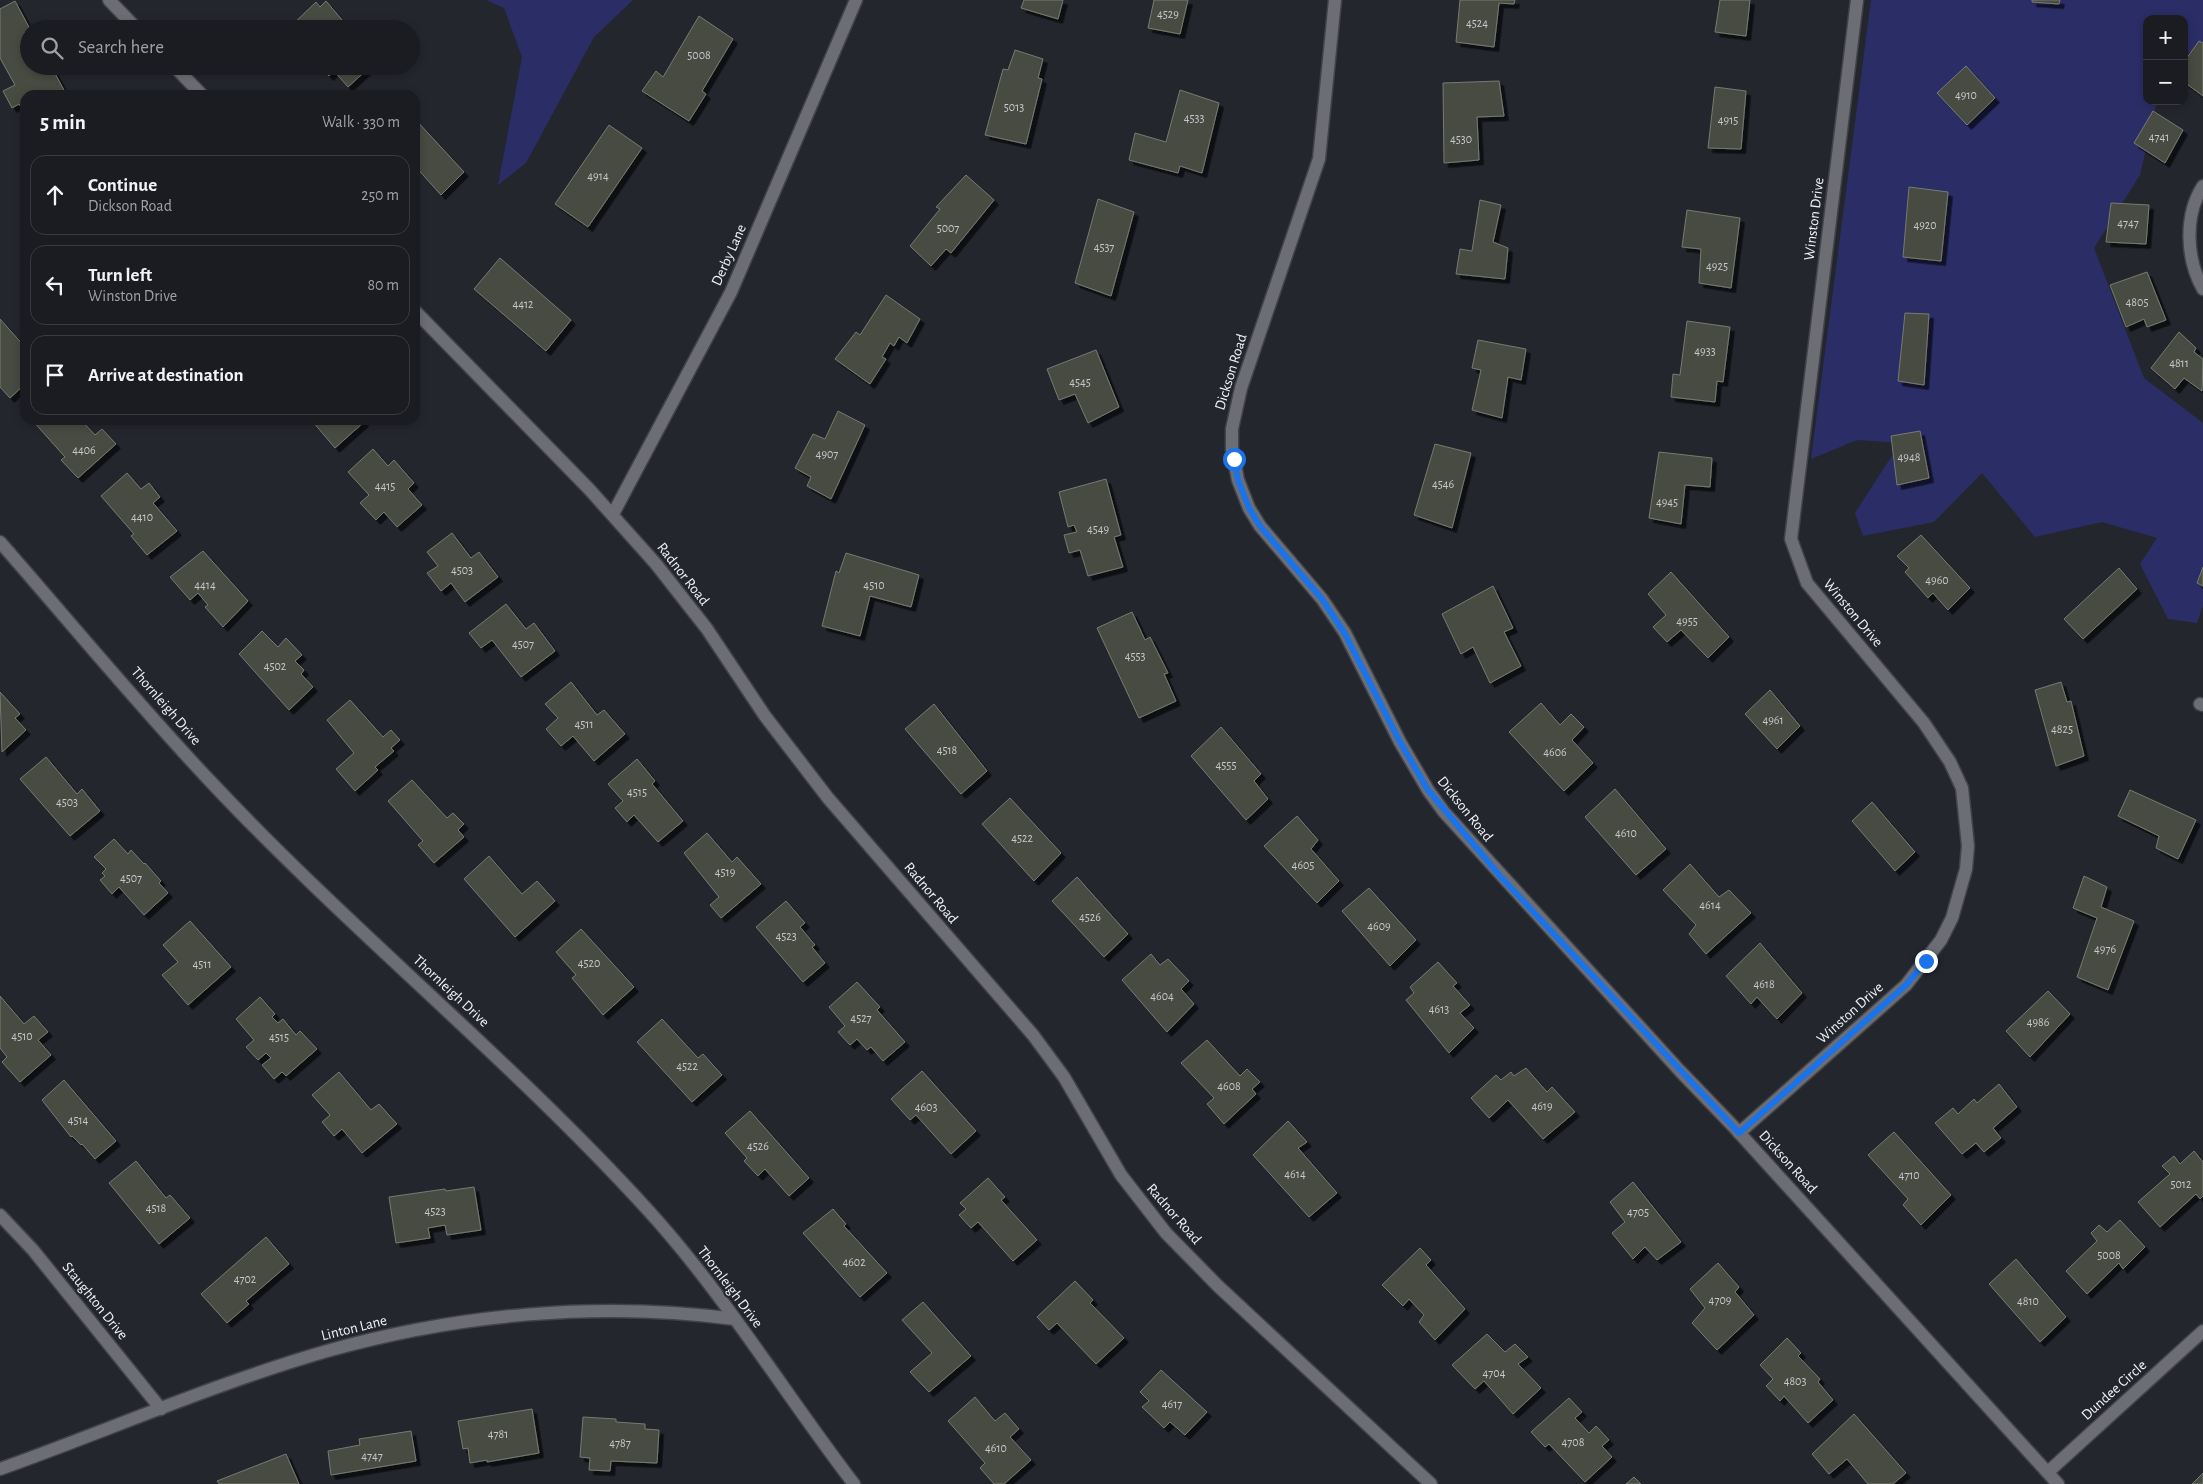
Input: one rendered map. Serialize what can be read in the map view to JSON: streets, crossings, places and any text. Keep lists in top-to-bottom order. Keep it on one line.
{"streets":{"street":["Winston Drive","Derby Lane","Dickson Road","Radnor Road","Thornleigh Drive","Staughton Drive","Linton Lane","Dundee Circle"]},"crossings":[["Winston Drive","Dickson Road"],["Derby Lane","Radnor Road"],["Dickson Road","Dundee Circle"],["Thornleigh Drive","Linton Lane"],["Staughton Drive","Linton Lane"]],"house_numbers":["4529","4524","5008","4910","5013","4533","4915","4741","4530","4914","4747","4920","5007","4537","4925","4805","4412","4933","4811","4545","4406","4907","4948","4546","4415","4945","4410","4549","4503","4960","4414","4510","4955","4507","4553","4502","4961","4511","4825","4518","4606","4555","4515","4503","4610","4522","4605","4519","4507","4614","4526","4609","4523","4976","4520","4511","4618","4604","4613","4527","4986","4510","4515","4522","4608","4619","4603","4514","4526","4614","4710","5012","4518","4523","4705","5008","4602","4702","4709","4810","4704","4803","4617","4781","4708","4787","4610","4747"],"page":{"map_buttons":["+","−"],"search":"Search here","heading":["5 min","Walk · 330 m"],"list":[["Continue","Dickson Road","250 m"],["Turn left","Winston Drive","80 m"],"Arrive at destination"]}}
